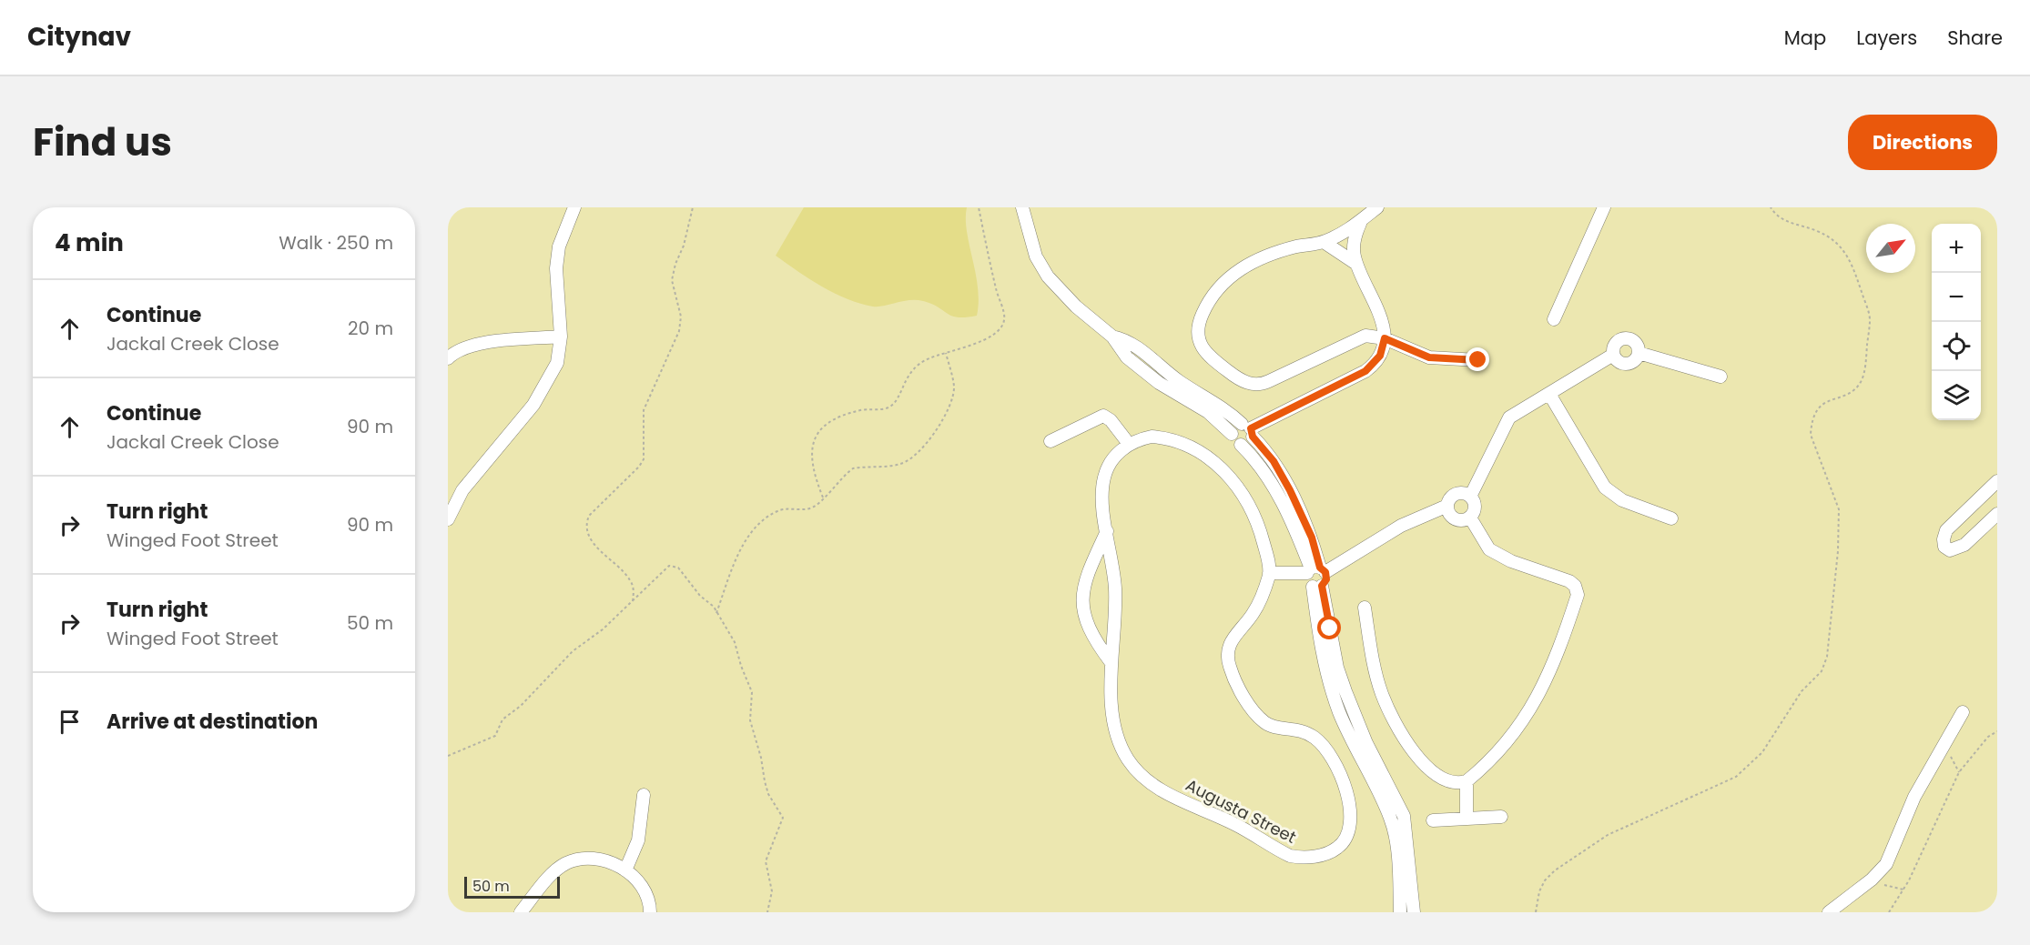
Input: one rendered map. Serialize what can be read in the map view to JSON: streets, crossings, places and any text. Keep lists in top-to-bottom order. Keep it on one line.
{"streets":{"street":["Augusta Street"]},"scale_bar":"50 m","north":"top right","page":{"header":"Citynav","nav":["Map","Layers","Share"],"title":"Find us","buttons":"Directions","heading":["4 min","Walk · 250 m"],"map_buttons":["+","−"],"list":[["Continue","Jackal Creek Close","20 m"],["Continue","Jackal Creek Close","90 m"],["Turn right","Winged Foot Street","90 m"],["Turn right","Winged Foot Street","50 m"],"Arrive at destination"],"scale":"50 m"}}
